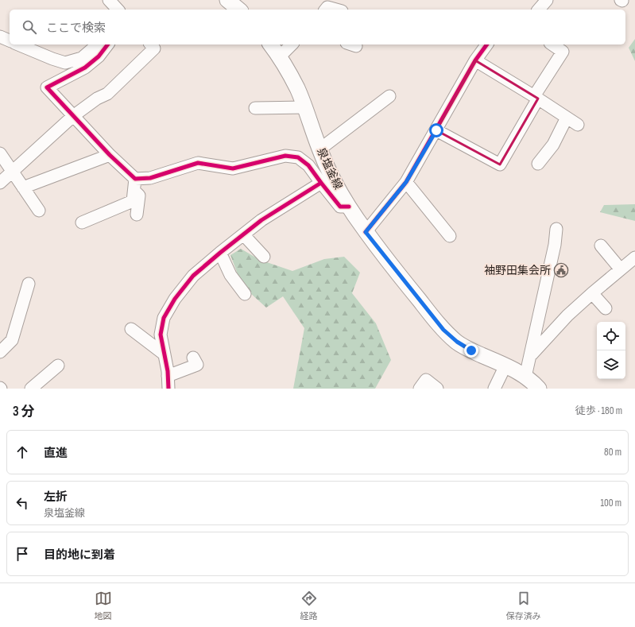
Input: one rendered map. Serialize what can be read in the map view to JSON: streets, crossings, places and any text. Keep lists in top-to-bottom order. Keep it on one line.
{"streets":{"main road":["泉塩釜線"]},"places":{"public building":["袖野田集会所"]},"page":{"search":"ここで検索","heading":["3 分","徒歩 · 180 m"],"list":[["直進","80 m"],["左折","泉塩釜線","100 m"],"目的地に到着"],"nav":["地図","経路","保存済み"]}}
